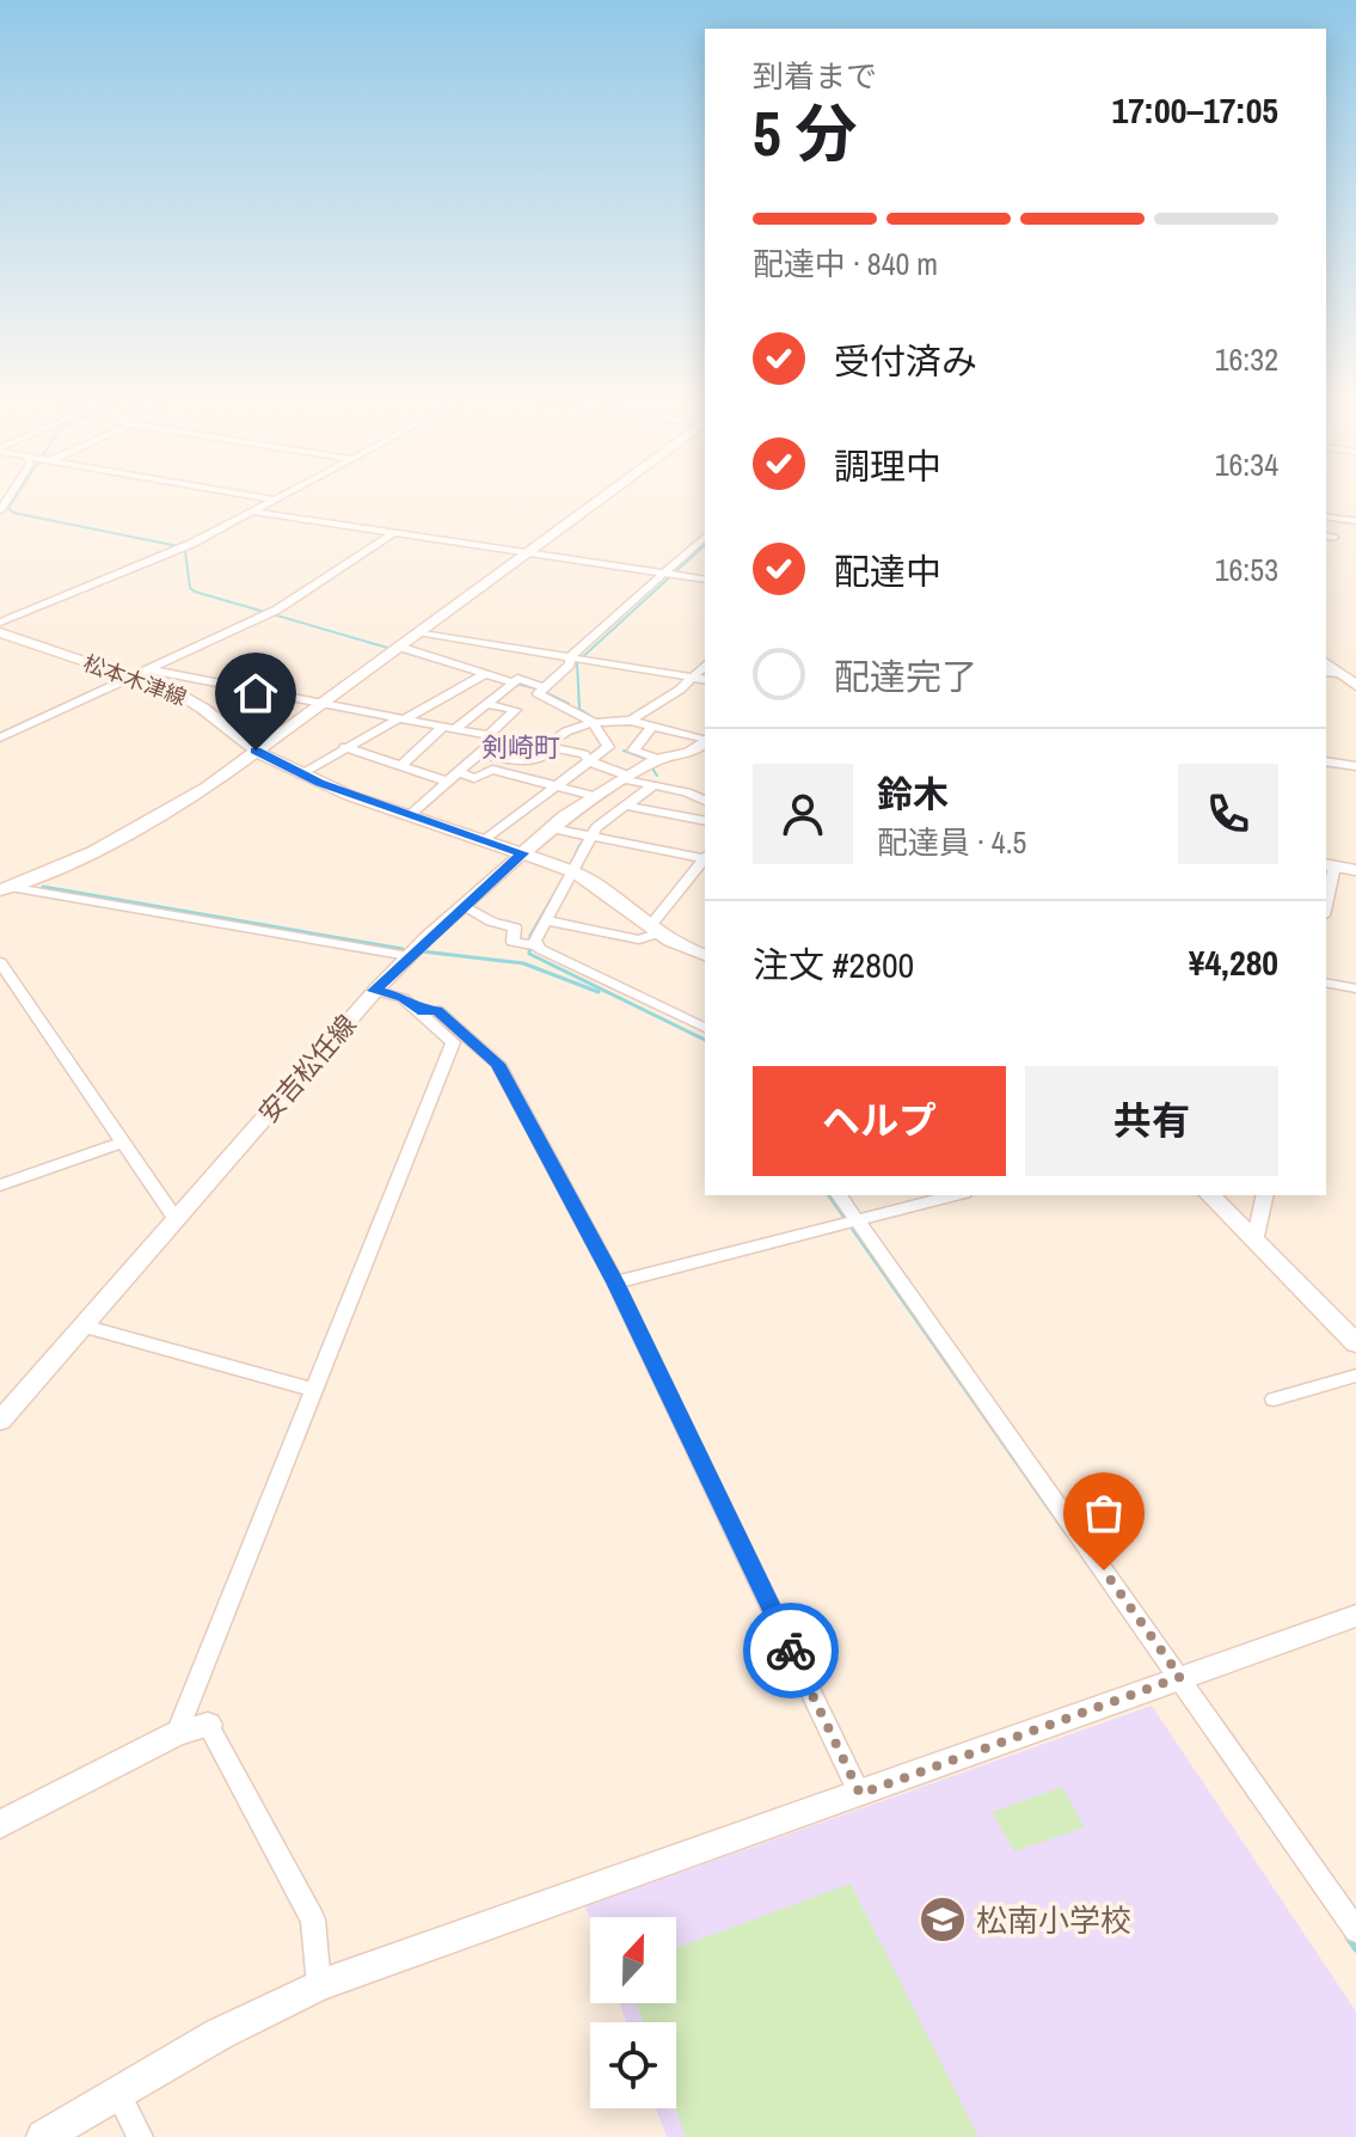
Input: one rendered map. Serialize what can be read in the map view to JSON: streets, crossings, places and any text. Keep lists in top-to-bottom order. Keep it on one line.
{"streets":{"street":["松本木津線","安吉松任線"]},"crossings":[["松本木津線","安吉松任線"]],"districts":["剣崎町"],"places":{"school or university":["松南小学校"]},"north":"top","page":{"heading":["5 分","到着まで","17:00–17:05"],"panel":["鈴木","配達員 · 4.5","注文 #2800","¥4,280"],"bar":"配達中 · 840 m","list":[["受付済み","16:32"],["調理中","16:34"],["配達中","16:53"],"配達完了"],"buttons":["ヘルプ","共有"]}}
